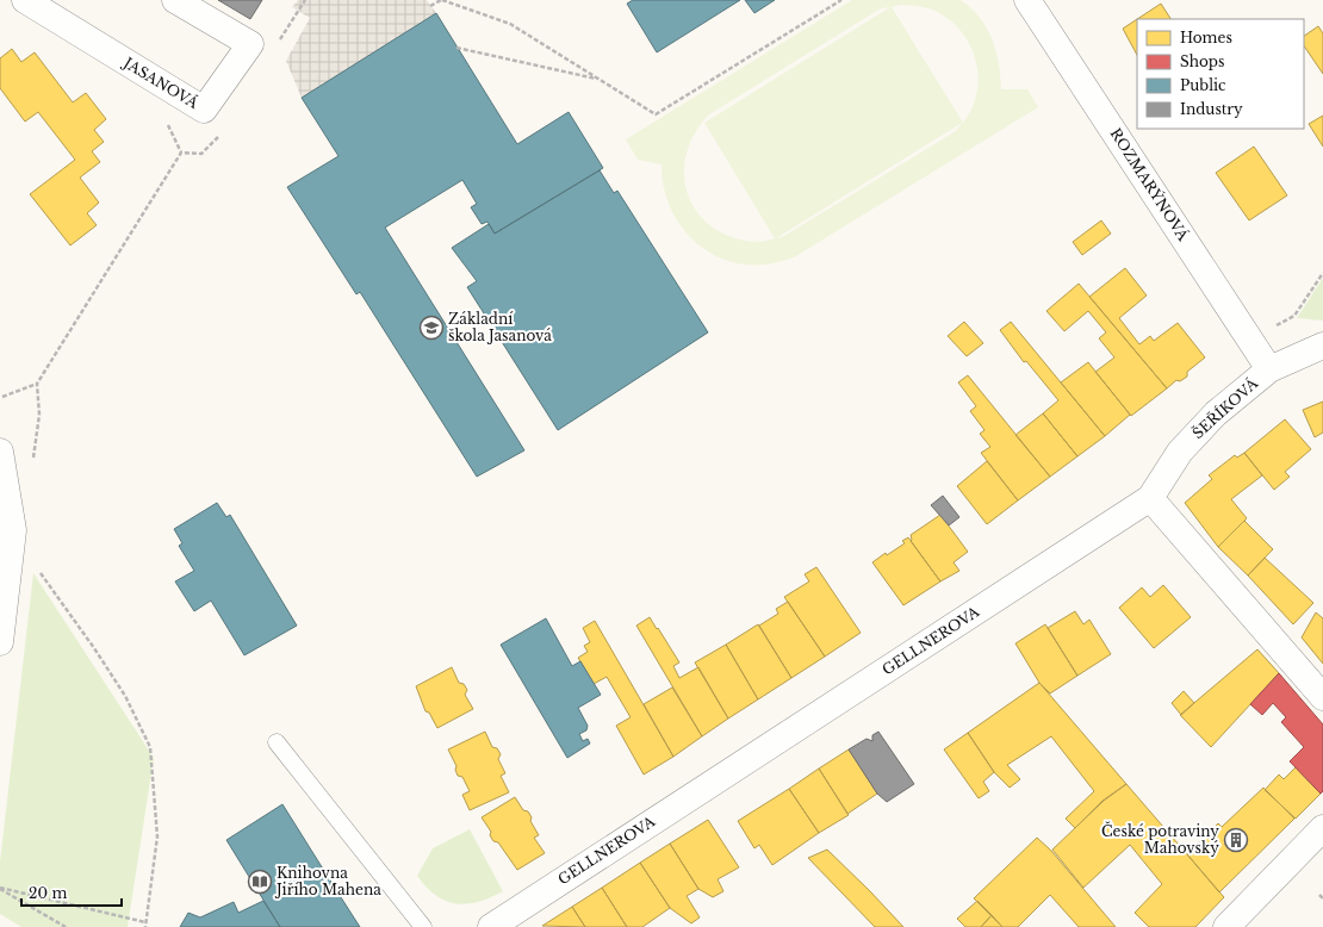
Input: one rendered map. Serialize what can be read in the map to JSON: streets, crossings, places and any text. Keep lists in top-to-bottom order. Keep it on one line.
{"streets":{"street":["JASANOVÁ","ROZMARÝNOVÁ","ŠEŘÍKOVÁ","GELLNEROVA"]},"crossings":[["ROZMARÝNOVÁ","ŠEŘÍKOVÁ"],["ŠEŘÍKOVÁ","GELLNEROVA"]],"places":{"school or university":["Základní škola Jasanová"],"building":["České potraviny Mahovský"],"library":["Knihovna Jiřího Mahena"]},"legend":["Homes","Shops","Public","Industry"],"scale_bar":"20 m"}
